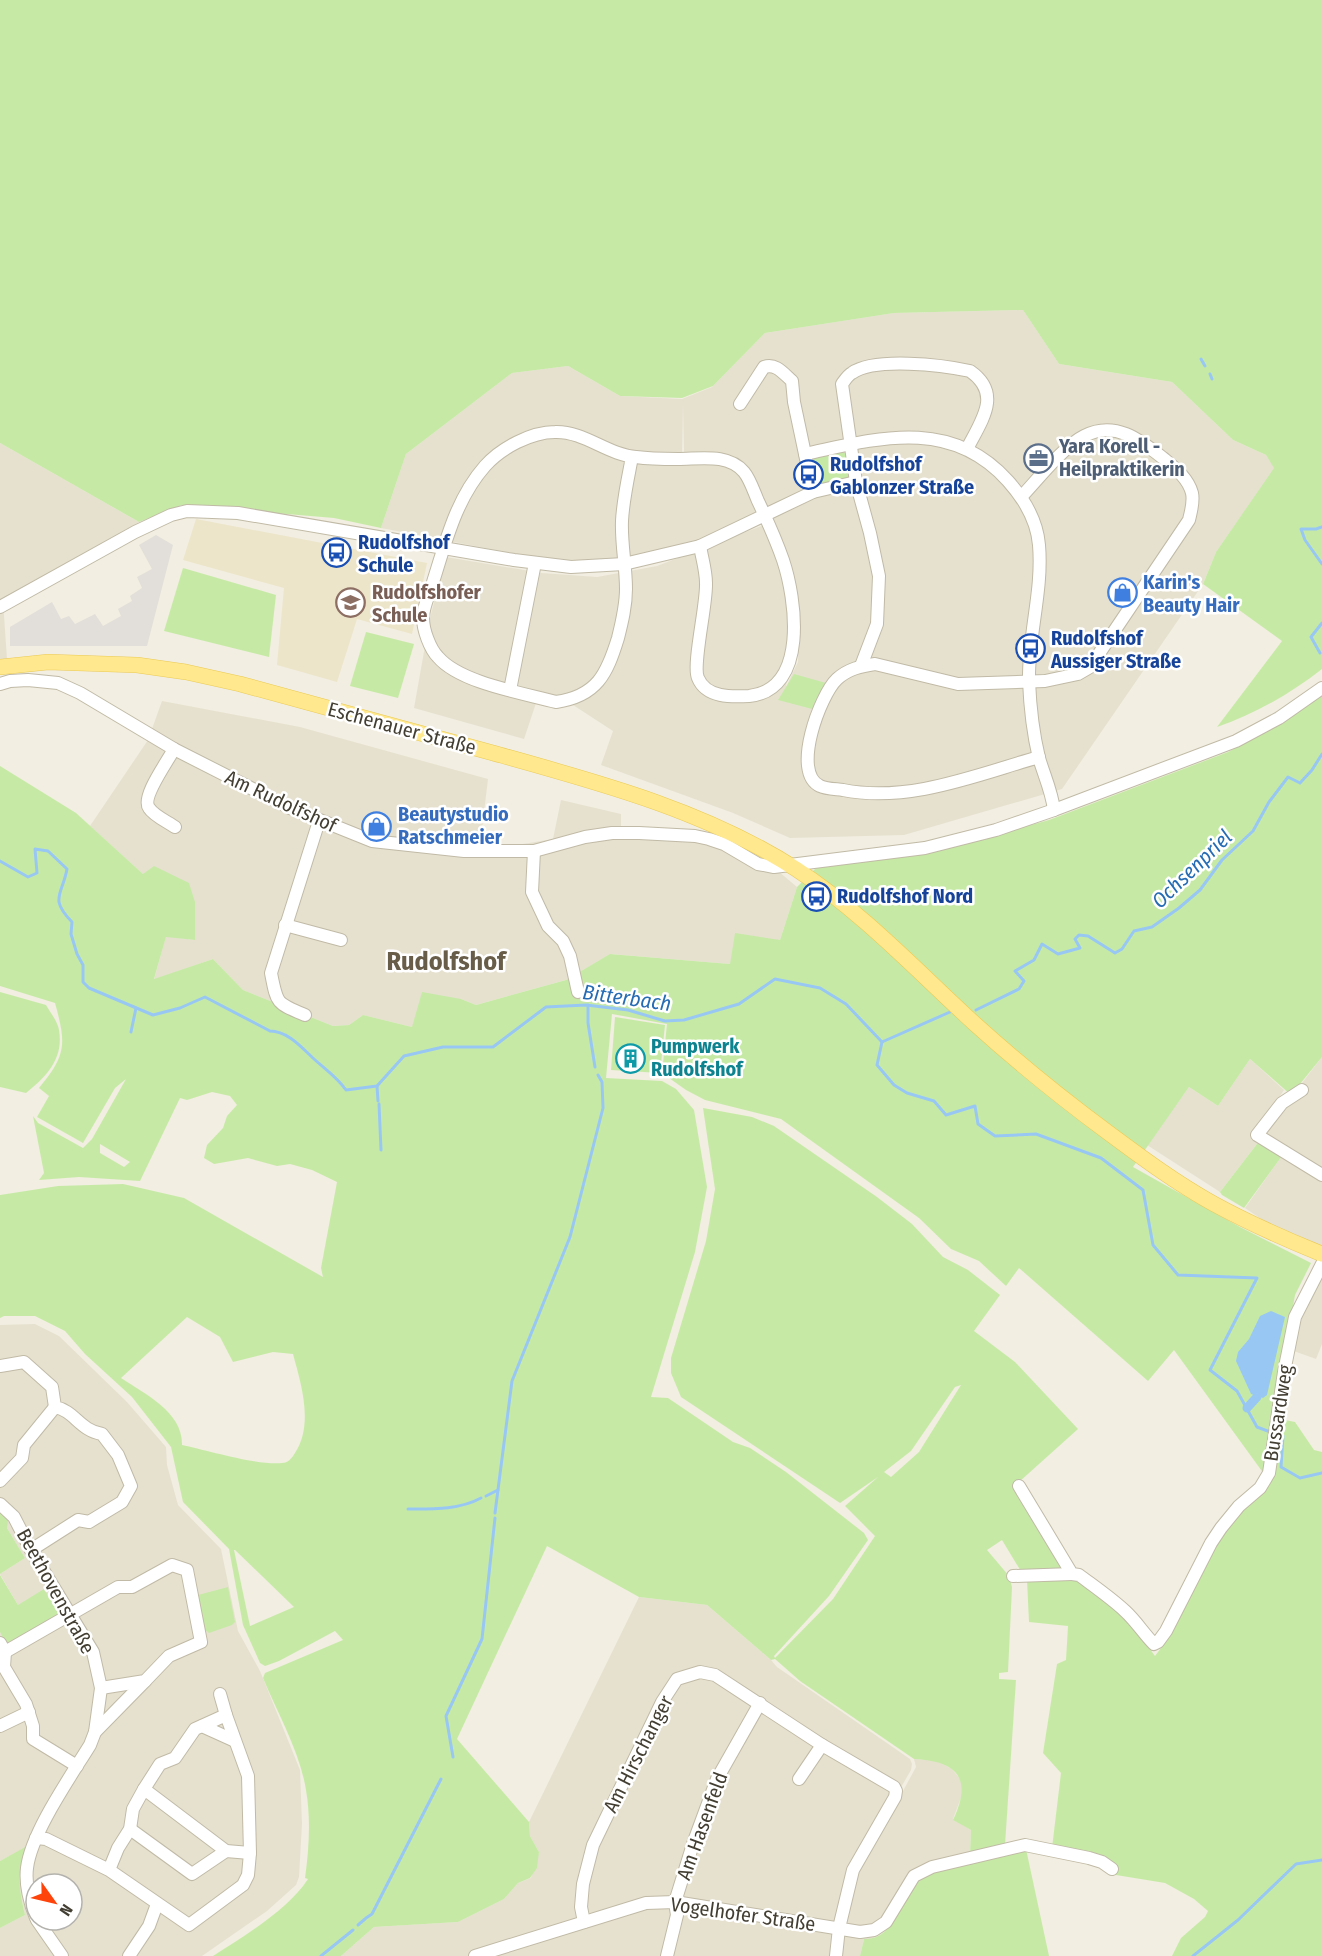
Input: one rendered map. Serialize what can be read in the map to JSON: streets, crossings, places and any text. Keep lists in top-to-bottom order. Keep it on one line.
{"streets":{"main road":["Eschenauer Straße"],"street":["Am Rudolfshof","Bussardweg","Beethovenstraße","Am Hirschanger","Am Hasenfeld","Vogelhofer Straße"]},"crossings":[["Eschenauer Straße","Am Rudolfshof"],["Am Hirschanger","Am Hasenfeld"],["Am Hirschanger","Vogelhofer Straße"],["Am Hasenfeld","Vogelhofer Straße"]],"districts":["Rudolfshof"],"water":["Ochsenpriel","Bitterbach"],"places":{"office":["Yara Korell - Heilpraktikerin"],"bus stop":["Rudolfshof Gablonzer Straße","Rudolfshof Schule","Rudolfshof Aussiger Straße","Rudolfshof Nord"],"shop":["Karin's Beauty Hair","Beautystudio Ratschmeier"],"school or university":["Rudolfshofer Schule"],"building":["Pumpwerk Rudolfshof"]},"north":"bottom right"}
